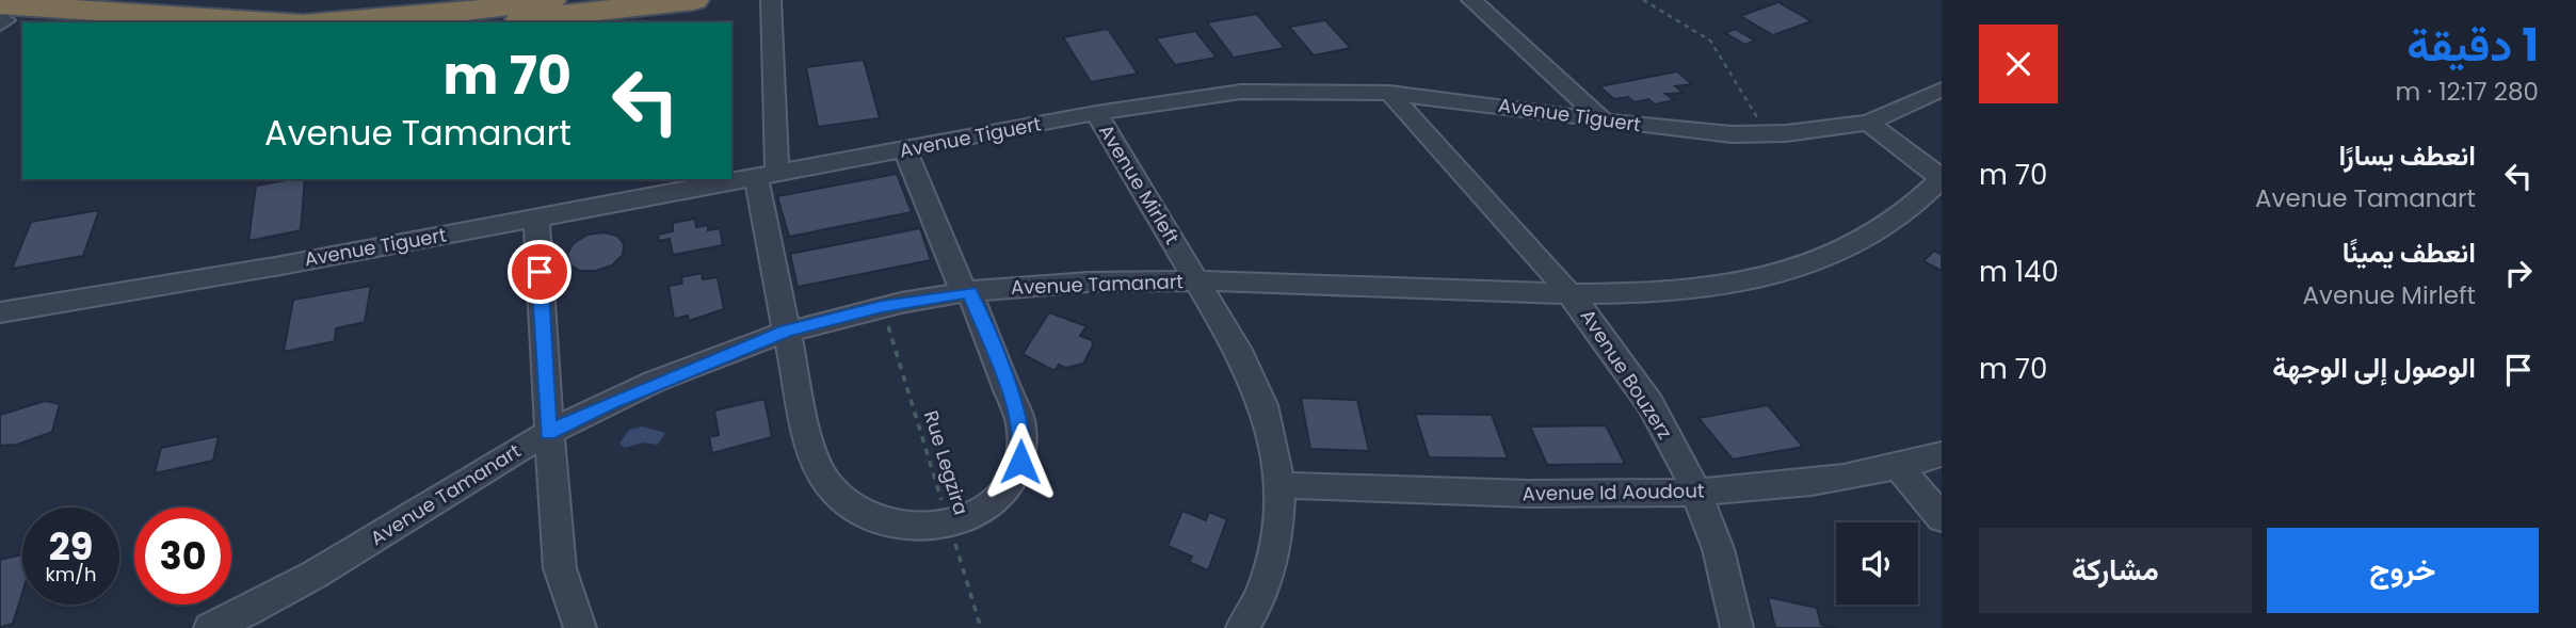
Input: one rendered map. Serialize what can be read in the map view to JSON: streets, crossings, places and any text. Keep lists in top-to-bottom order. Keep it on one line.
{"streets":{"street":["Avenue Tiguert","Avenue Mirleft","Avenue Tamanart","Avenue Bouzerz","Avenue Id Aoudout"],"path":["Rue Legzira"]},"crossings":[["Avenue Tiguert","Avenue Mirleft"],["Avenue Tiguert","Avenue Bouzerz"],["Avenue Mirleft","Avenue Tamanart"],["Avenue Mirleft","Avenue Id Aoudout"],["Avenue Tamanart","Avenue Bouzerz"],["Avenue Tamanart","Rue Legzira"],["Avenue Bouzerz","Avenue Id Aoudout"]],"page":{"heading":["1 دقيقة","280 m · 12:17"],"turn":["70 m","Avenue Tamanart"],"list":[{"name":"انعطف يسارًا","note":"Avenue Tamanart","value":"70 m"},{"name":"انعطف يمينًا","note":"Avenue Mirleft","value":"140 m"},{"name":"الوصول إلى الوجهة","value":"70 m"}],"speed":"29 km/h","limit":"30","buttons":["خروج","مشاركة"]}}
